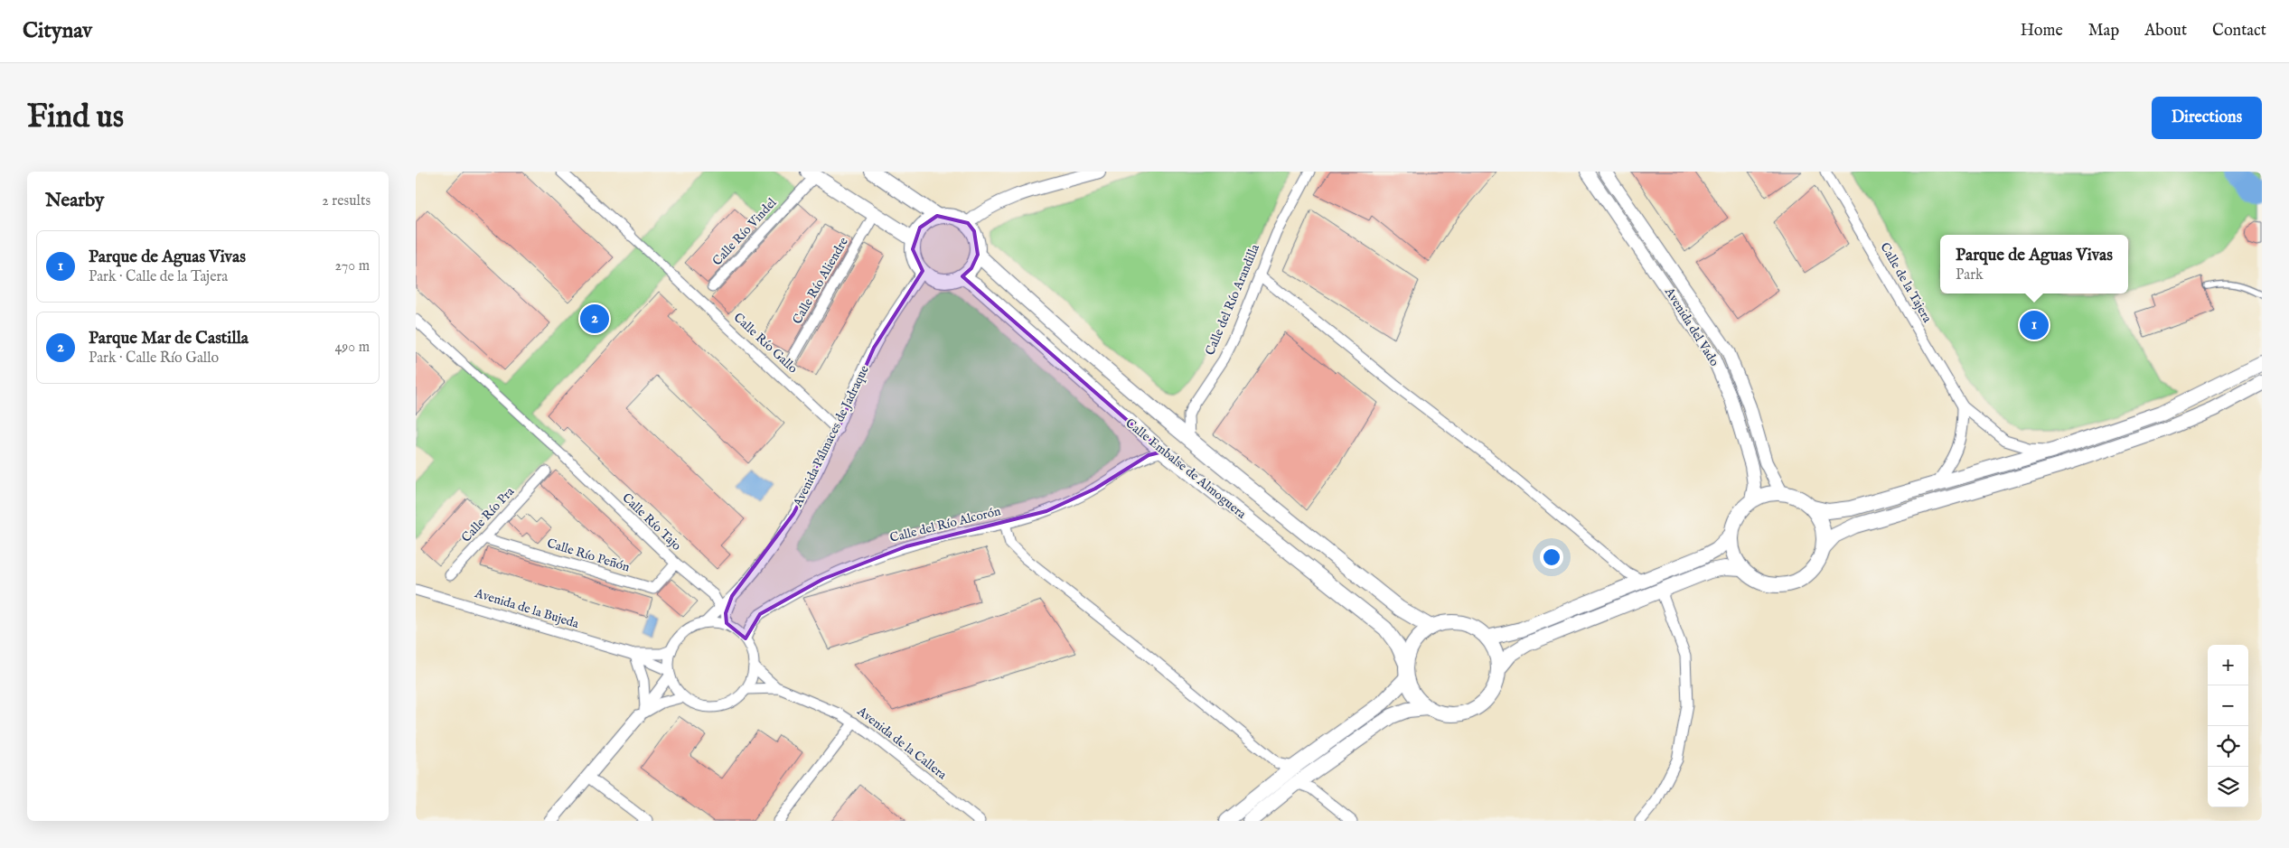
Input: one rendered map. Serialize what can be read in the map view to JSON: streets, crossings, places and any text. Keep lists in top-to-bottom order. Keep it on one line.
{"streets":{"main road":["Calle Embalse de Almoguera"],"street":["Calle Río Vindel","Calle Río Aliendre","Calle de la Tajera","Calle del Río Arandilla","Avenida del Vado","Calle Río Gallo","Avenida Pálmaces de Jadraque","Calle Río Pra","Calle Río Tajo","Calle del Río Alcorón","Calle Río Peñón","Avenida de la Bujeda","Avenida de la Callera"]},"crossings":[["Calle del Río Arandilla","Calle Embalse de Almoguera"],["Calle Río Gallo","Avenida Pálmaces de Jadraque"],["Avenida Pálmaces de Jadraque","Calle Embalse de Almoguera"],["Avenida Pálmaces de Jadraque","Calle Río Tajo"],["Avenida Pálmaces de Jadraque","Calle del Río Alcorón"],["Avenida Pálmaces de Jadraque","Avenida de la Bujeda"],["Avenida Pálmaces de Jadraque","Avenida de la Callera"],["Calle Embalse de Almoguera","Calle del Río Alcorón"],["Calle Río Pra","Calle Río Peñón"],["Calle Río Tajo","Calle Río Peñón"],["Calle del Río Alcorón","Avenida de la Bujeda"],["Calle del Río Alcorón","Avenida de la Callera"],["Avenida de la Bujeda","Avenida de la Callera"]],"page":{"header":"Citynav","nav":["Home","Map","About","Contact"],"buttons":"Directions","title":"Find us","heading":["Nearby","2 results"],"list":[{"mark":"1","name":"Parque de Aguas Vivas","note":"Park · Calle de la Tajera","value":"270 m"},{"mark":"2","name":"Parque Mar de Castilla","note":"Park · Calle Río Gallo","value":"490 m"}],"popup":["Parque de Aguas Vivas","Park"],"pins":["2","1"],"map_buttons":["+","−"]}}
